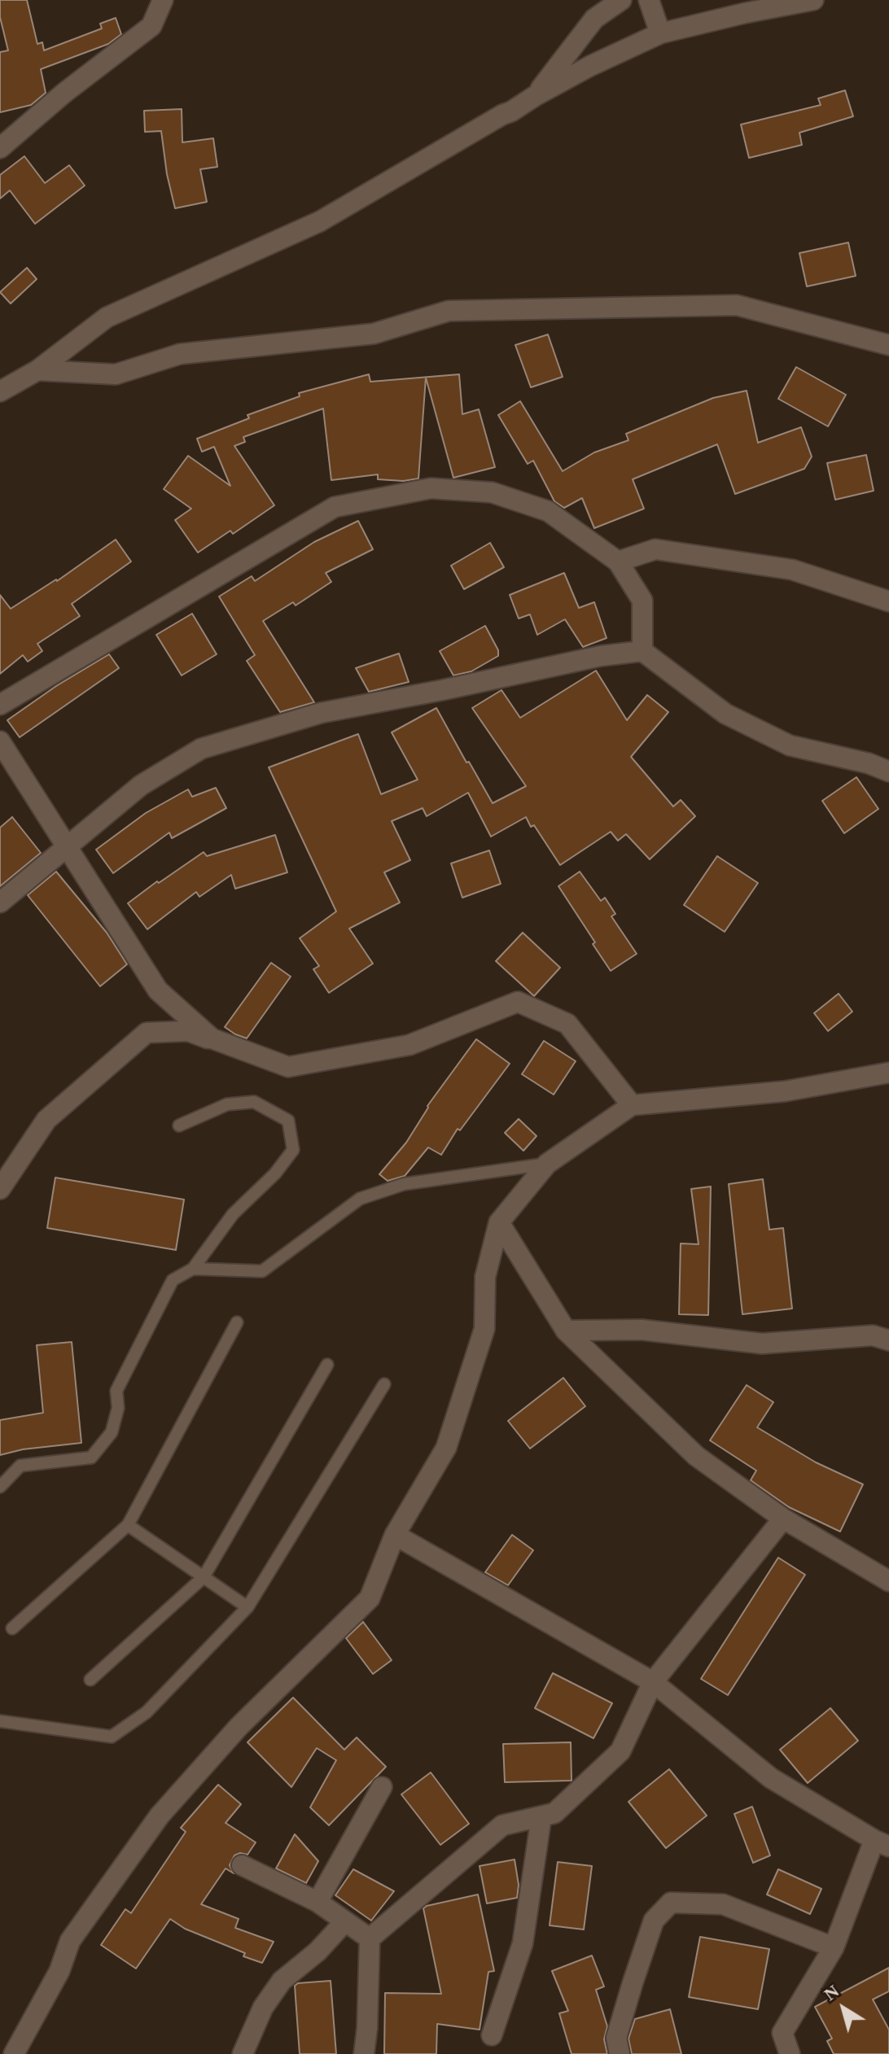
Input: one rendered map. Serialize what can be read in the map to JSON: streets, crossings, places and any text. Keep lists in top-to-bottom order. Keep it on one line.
{"north":"top left"}
